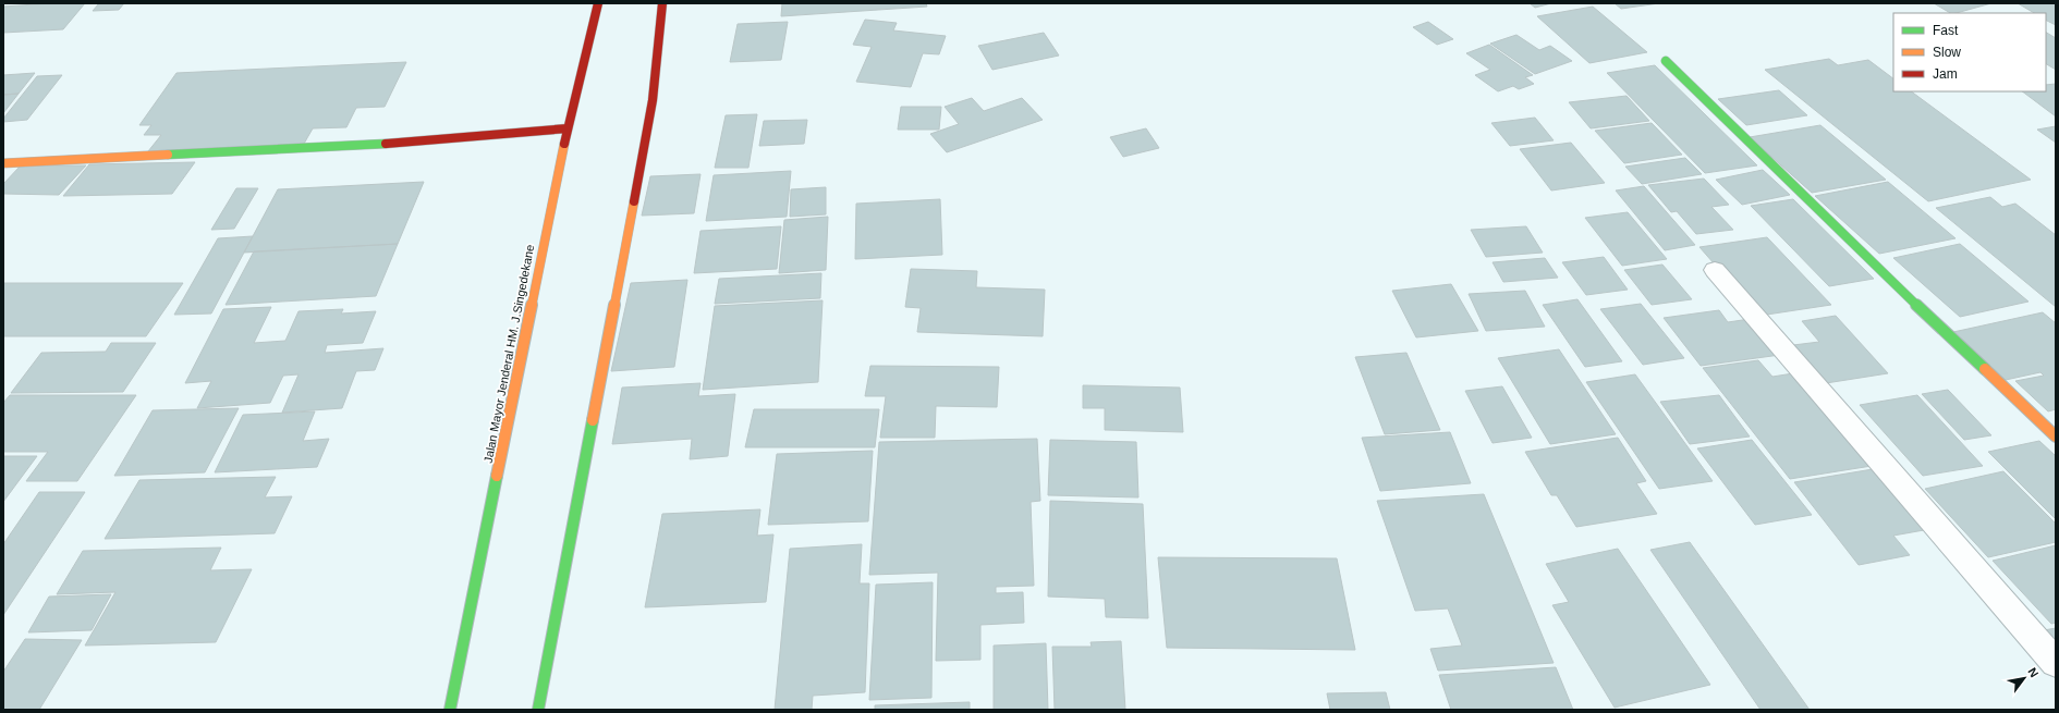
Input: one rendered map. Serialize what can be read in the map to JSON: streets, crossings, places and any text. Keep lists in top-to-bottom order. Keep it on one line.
{"streets":{"main road":["Jalan Mayor Jenderal HM. J.Singedekane"]},"legend":["Fast","Slow","Jam"],"north":"top right"}
